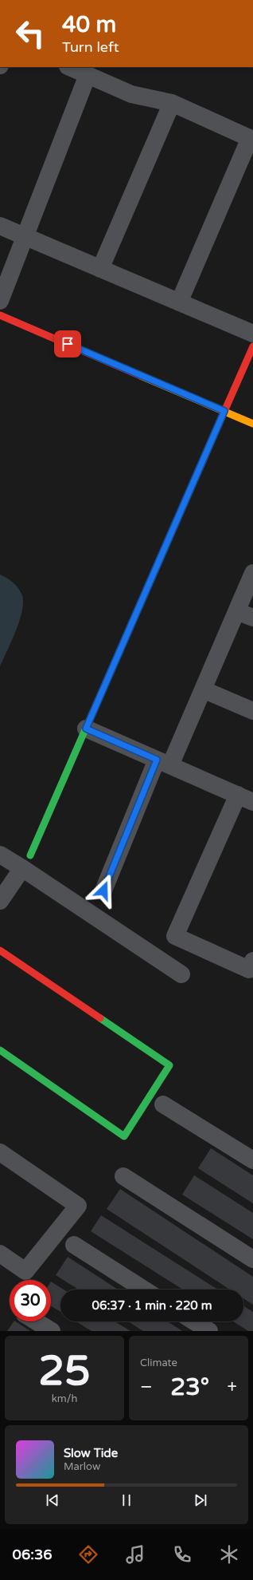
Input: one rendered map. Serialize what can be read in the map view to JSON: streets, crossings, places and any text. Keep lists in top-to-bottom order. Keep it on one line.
{"page":{"turn":["40 m","Turn left"],"limit":"30","trip":"06:37 · 1 min · 220 m","tile":[["25","km/h"],"Climate"],"heat":["−","23°","+"],"song":["Slow Tide","Marlow"],"tabs":"06:36"}}
